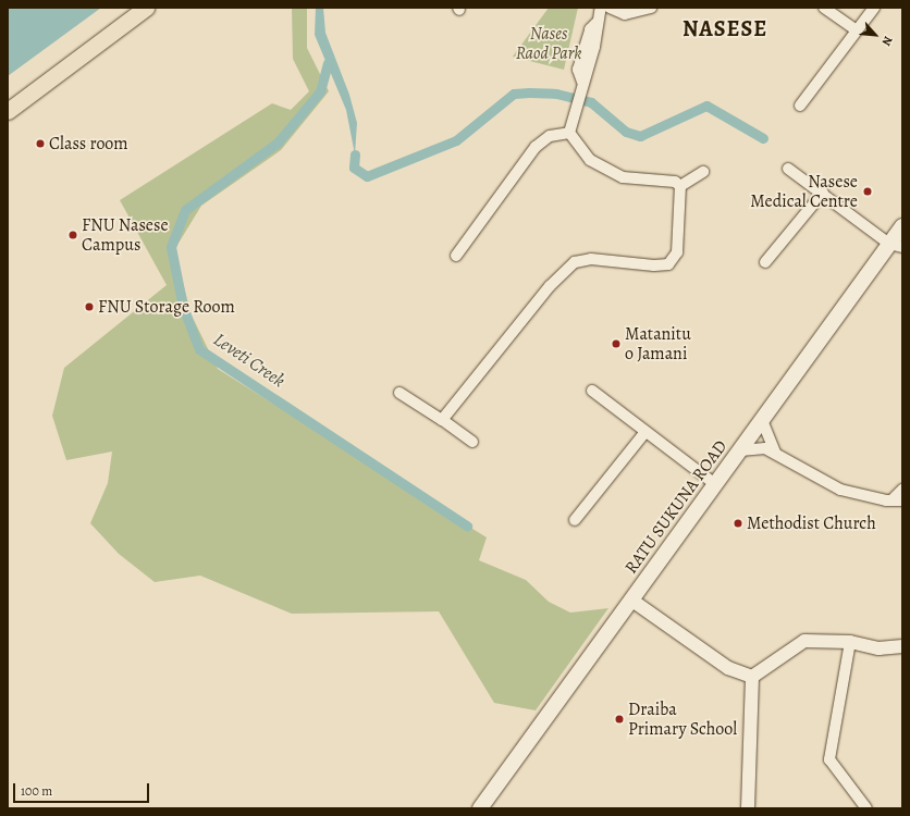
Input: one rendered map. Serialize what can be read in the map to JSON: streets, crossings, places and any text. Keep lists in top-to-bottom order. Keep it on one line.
{"streets":{"main road":["RATU SUKUNA ROAD"]},"districts":["NASESE"],"water":["Leveti Creek"],"parks":["Nases Raod Park"],"places":["Class room","Nasese Medical Centre","FNU Nasese Campus","FNU Storage Room","Matanitu o Jamani","Methodist Church","Draiba Primary School"],"scale_bar":"100 m","north":"bottom right"}
